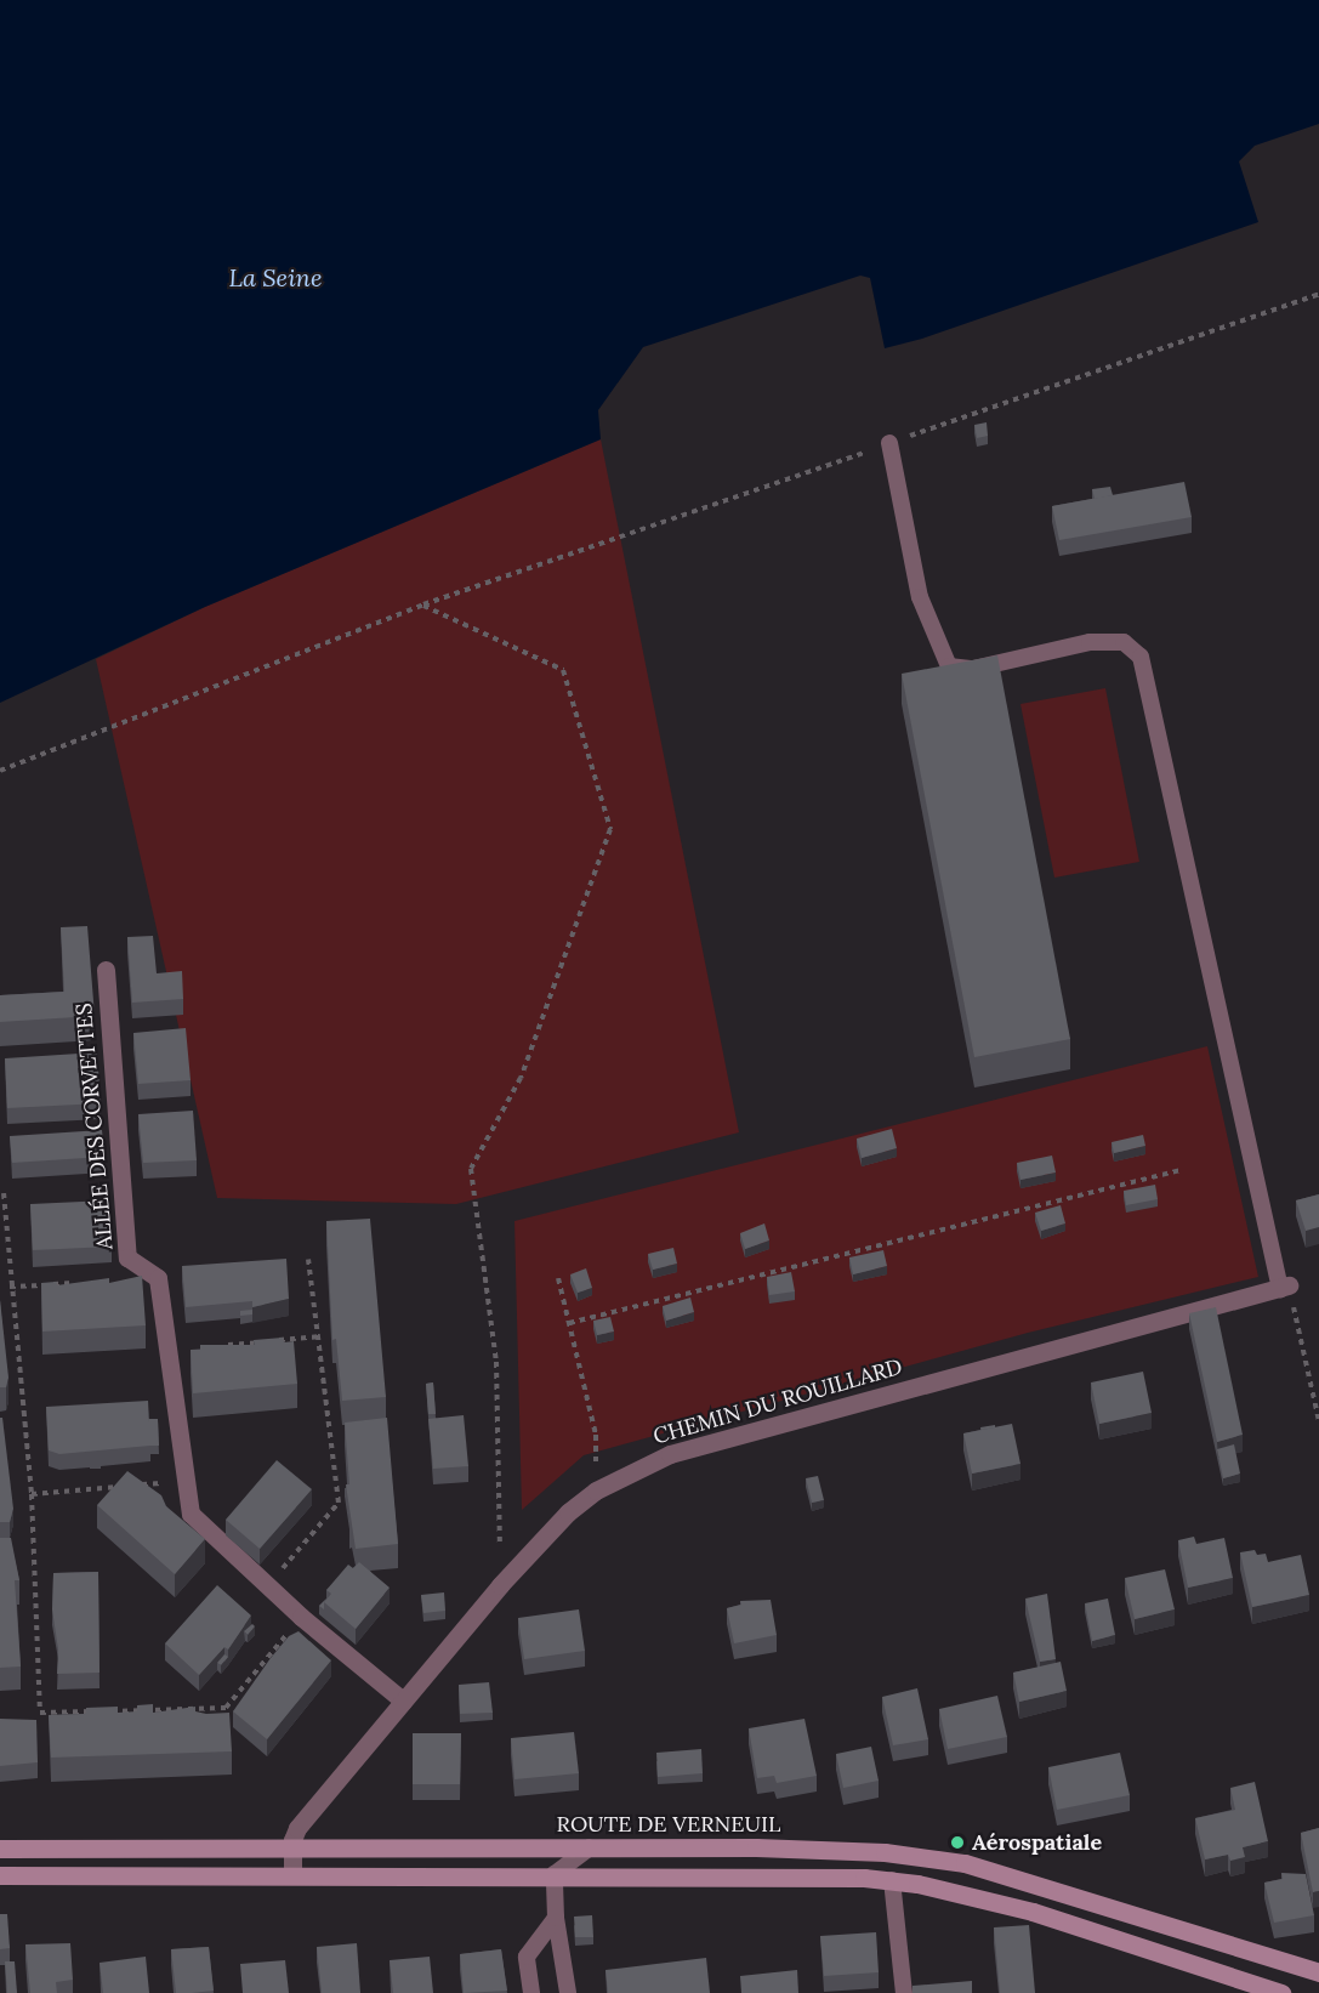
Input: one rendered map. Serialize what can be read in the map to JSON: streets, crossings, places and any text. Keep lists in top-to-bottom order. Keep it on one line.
{"streets":{"main road":["ROUTE DE VERNEUIL"],"street":["ALLÉE DES CORVETTES","CHEMIN DU ROUILLARD"]},"crossings":[["ALLÉE DES CORVETTES","CHEMIN DU ROUILLARD"],["CHEMIN DU ROUILLARD","ROUTE DE VERNEUIL"]],"water":["La Seine"],"places":["Aérospatiale"]}
